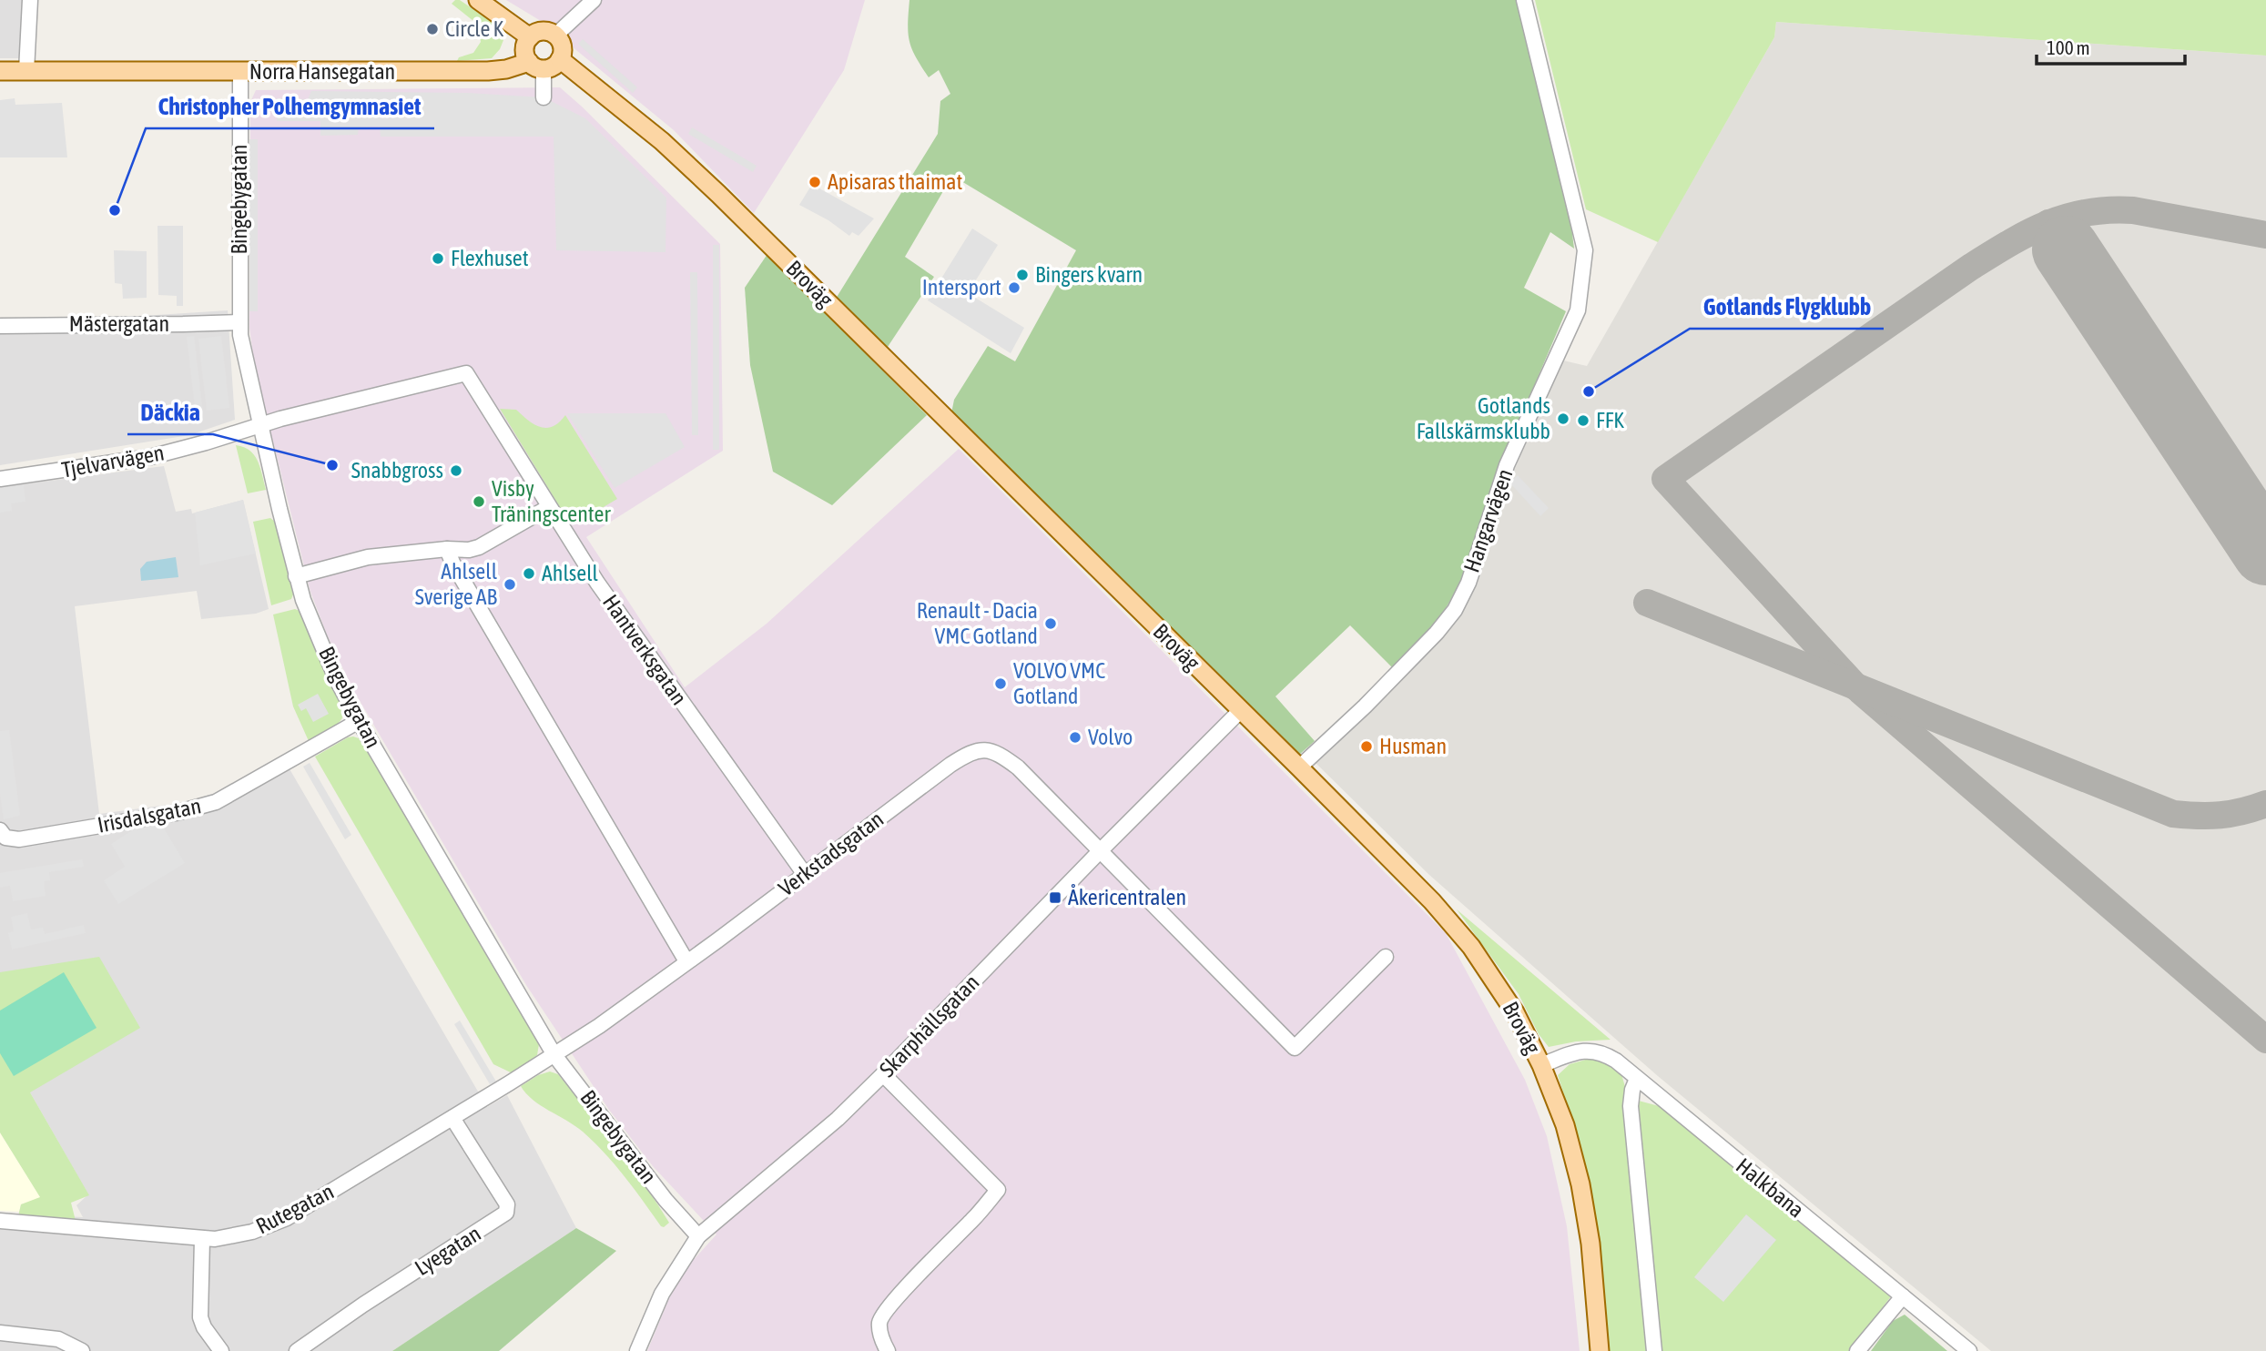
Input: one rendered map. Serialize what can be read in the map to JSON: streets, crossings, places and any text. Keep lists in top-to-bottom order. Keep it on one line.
{"streets":{"main road":["Norra Hansegatan","Broväg"],"street":["Bingebygatan","Mästergatan","Tjelvarvägen","Hangarvägen","Hantverksgatan","Irisdalsgatan","Verkstadsgatan","Skarphällsgatan","Halkbana","Rutegatan","Lyegatan"]},"crossings":[["Norra Hansegatan","Bingebygatan"],["Norra Hansegatan","Broväg"],["Bingebygatan","Mästergatan"],["Bingebygatan","Tjelvarvägen"],["Bingebygatan","Hantverksgatan"],["Bingebygatan","Irisdalsgatan"],["Bingebygatan","Verkstadsgatan"],["Bingebygatan","Skarphällsgatan"],["Bingebygatan","Rutegatan"],["Broväg","Hangarvägen"],["Broväg","Skarphällsgatan"],["Broväg","Halkbana"],["Tjelvarvägen","Hantverksgatan"],["Hantverksgatan","Verkstadsgatan"],["Verkstadsgatan","Skarphällsgatan"],["Verkstadsgatan","Rutegatan"],["Rutegatan","Lyegatan"]],"places":{"other":["Circle K","Apisaras thaimat","Christopher Polhemgymnasiet","Flexhuset","Bingers kvarn","Intersport","Gotlands Flygklubb","Gotlands Fallskärmsklubb","FFK","Däckia","Snabbgross","Visby Träningscenter","Ahlsell","Ahlsell Sverige AB","Renault - Dacia VMC Gotland","VOLVO VMC Gotland","Volvo","Husman"],"transit":["Åkericentralen"]},"scale_bar":"100 m"}
